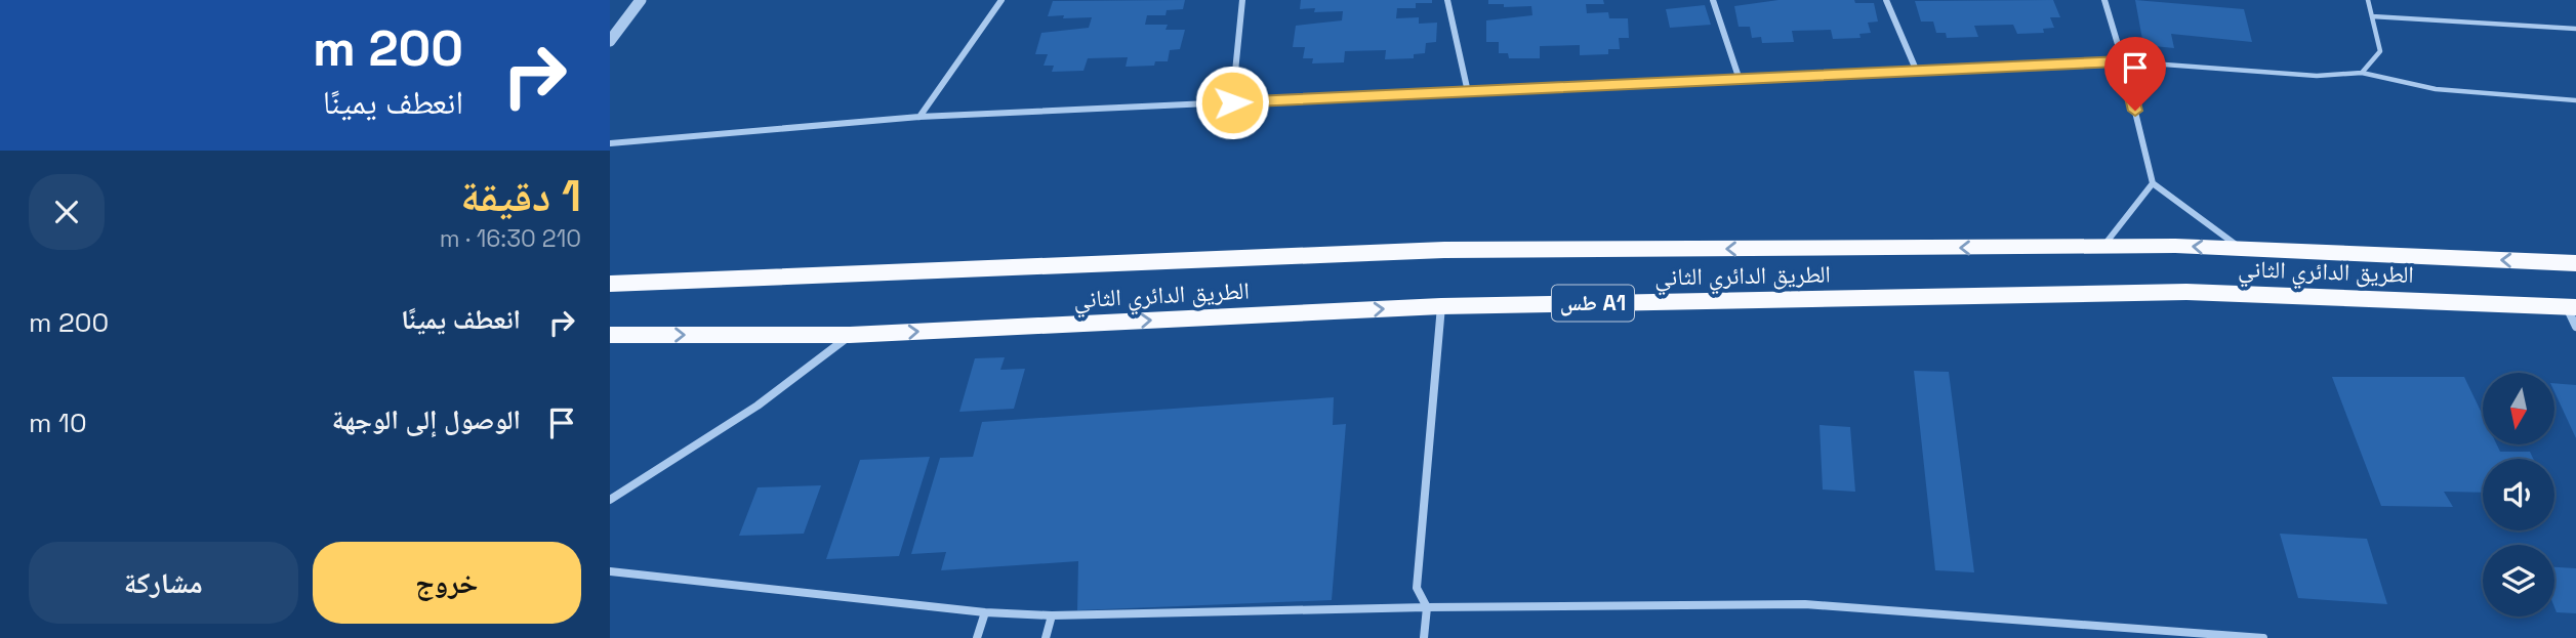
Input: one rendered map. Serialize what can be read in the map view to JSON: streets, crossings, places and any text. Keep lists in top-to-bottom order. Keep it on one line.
{"streets":{"highway":["الطريق الدائري الثاني","طس A1"]},"north":"bottom","page":{"turn":["200 m","انعطف يمينًا"],"heading":["1 دقيقة","210 m · 16:30"],"list":[{"name":"انعطف يمينًا","value":"200 m"},{"name":"الوصول إلى الوجهة","value":"10 m"}],"buttons":["خروج","مشاركة"]}}
